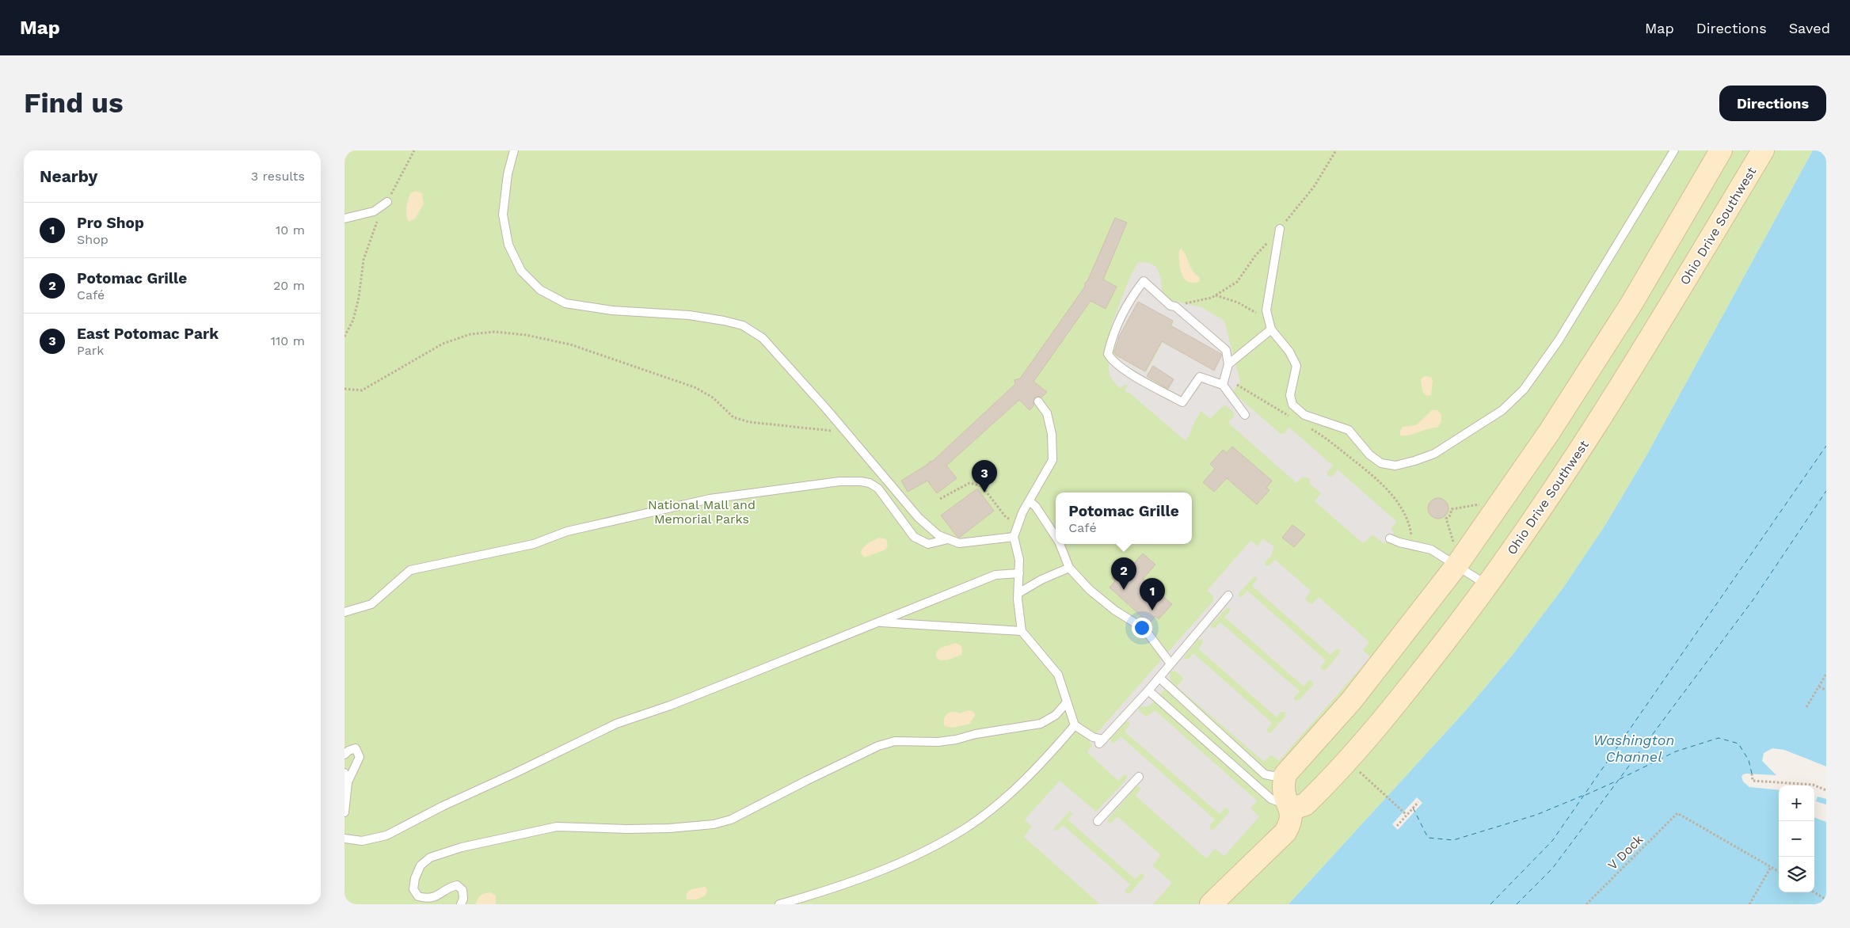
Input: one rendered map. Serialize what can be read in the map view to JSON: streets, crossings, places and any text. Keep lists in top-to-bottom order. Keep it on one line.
{"streets":{"street":["Ohio Drive Southwest"],"path":["V Dock"]},"water":["Washington Channel"],"parks":["National Mall and Memorial Parks"],"page":{"header":"Map","nav":["Map","Directions","Saved"],"buttons":"Directions","title":"Find us","heading":["Nearby","3 results"],"list":[{"mark":"1","name":"Pro Shop","note":"Shop","value":"10 m"},{"mark":"2","name":"Potomac Grille","note":"Café","value":"20 m"},{"mark":"3","name":"East Potomac Park","note":"Park","value":"110 m"}],"pins":["3","2","1"],"popup":["Potomac Grille","Café"],"map_buttons":["+","−"]}}
